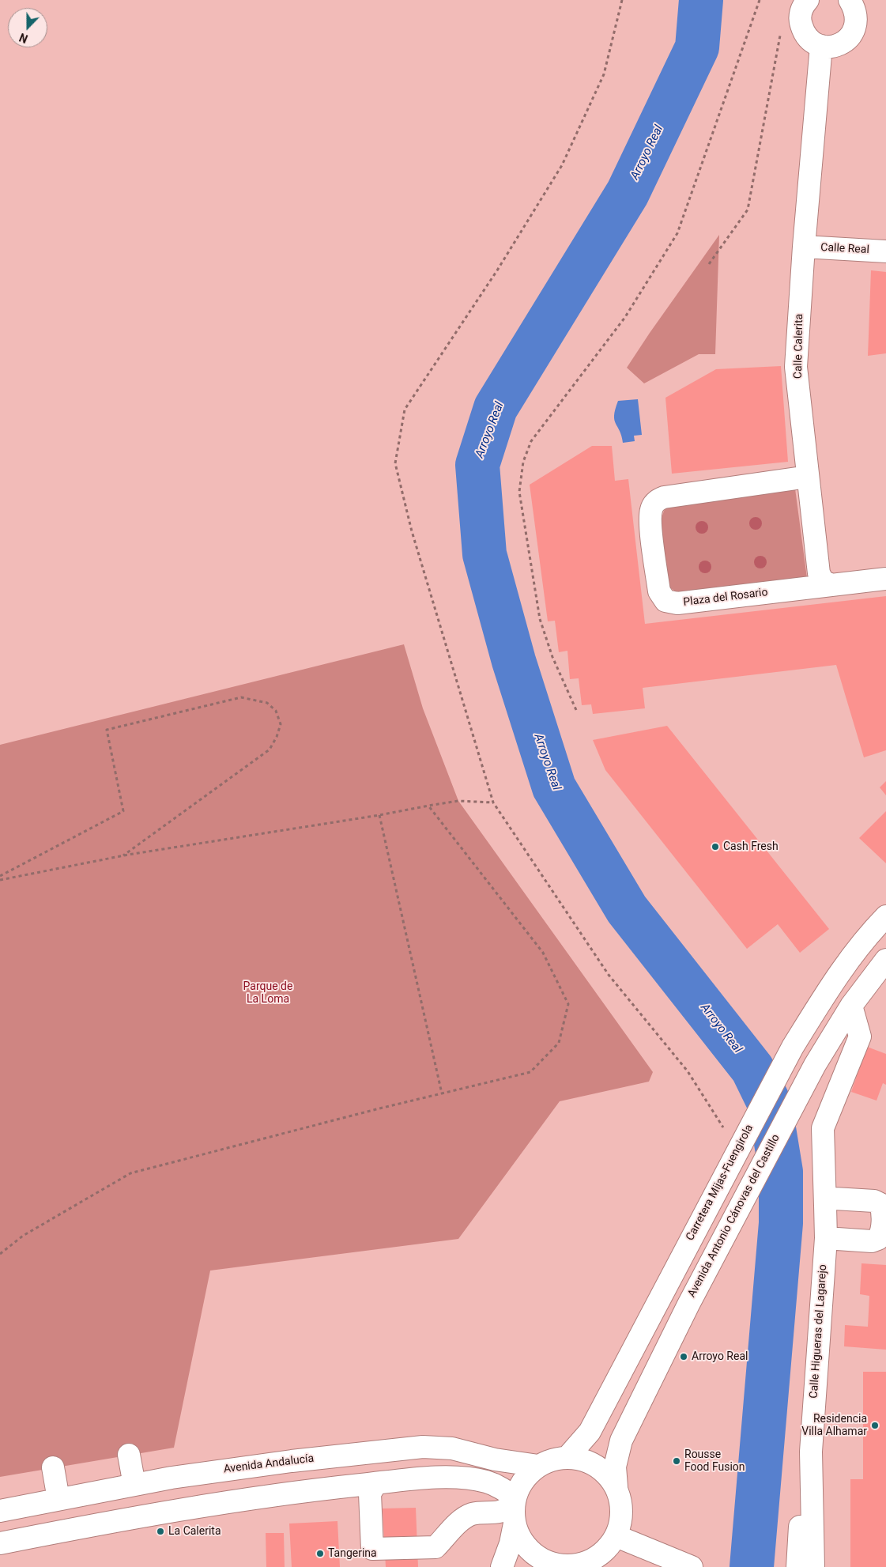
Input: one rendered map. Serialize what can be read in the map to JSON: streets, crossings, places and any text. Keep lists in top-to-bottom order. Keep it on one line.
{"streets":{"street":["Calle Real","Calle Calerita","Plaza del Rosario","Carretera Mijas-Fuengirola","Avenida Antonio Cánovas del Castillo","Calle Higueras del Lagarejo","Avenida Andalucía"]},"crossings":[["Calle Real","Calle Calerita"],["Calle Calerita","Plaza del Rosario"],["Carretera Mijas-Fuengirola","Avenida Antonio Cánovas del Castillo"],["Carretera Mijas-Fuengirola","Avenida Andalucía"],["Avenida Antonio Cánovas del Castillo","Calle Higueras del Lagarejo"],["Avenida Antonio Cánovas del Castillo","Avenida Andalucía"]],"water":["Arroyo Real"],"parks":["Parque de La Loma"],"places":["Cash Fresh","Arroyo Real","Residencia Villa Alhamar","Rousse Food Fusion","La Calerita","Tangerina"],"north":"bottom"}
